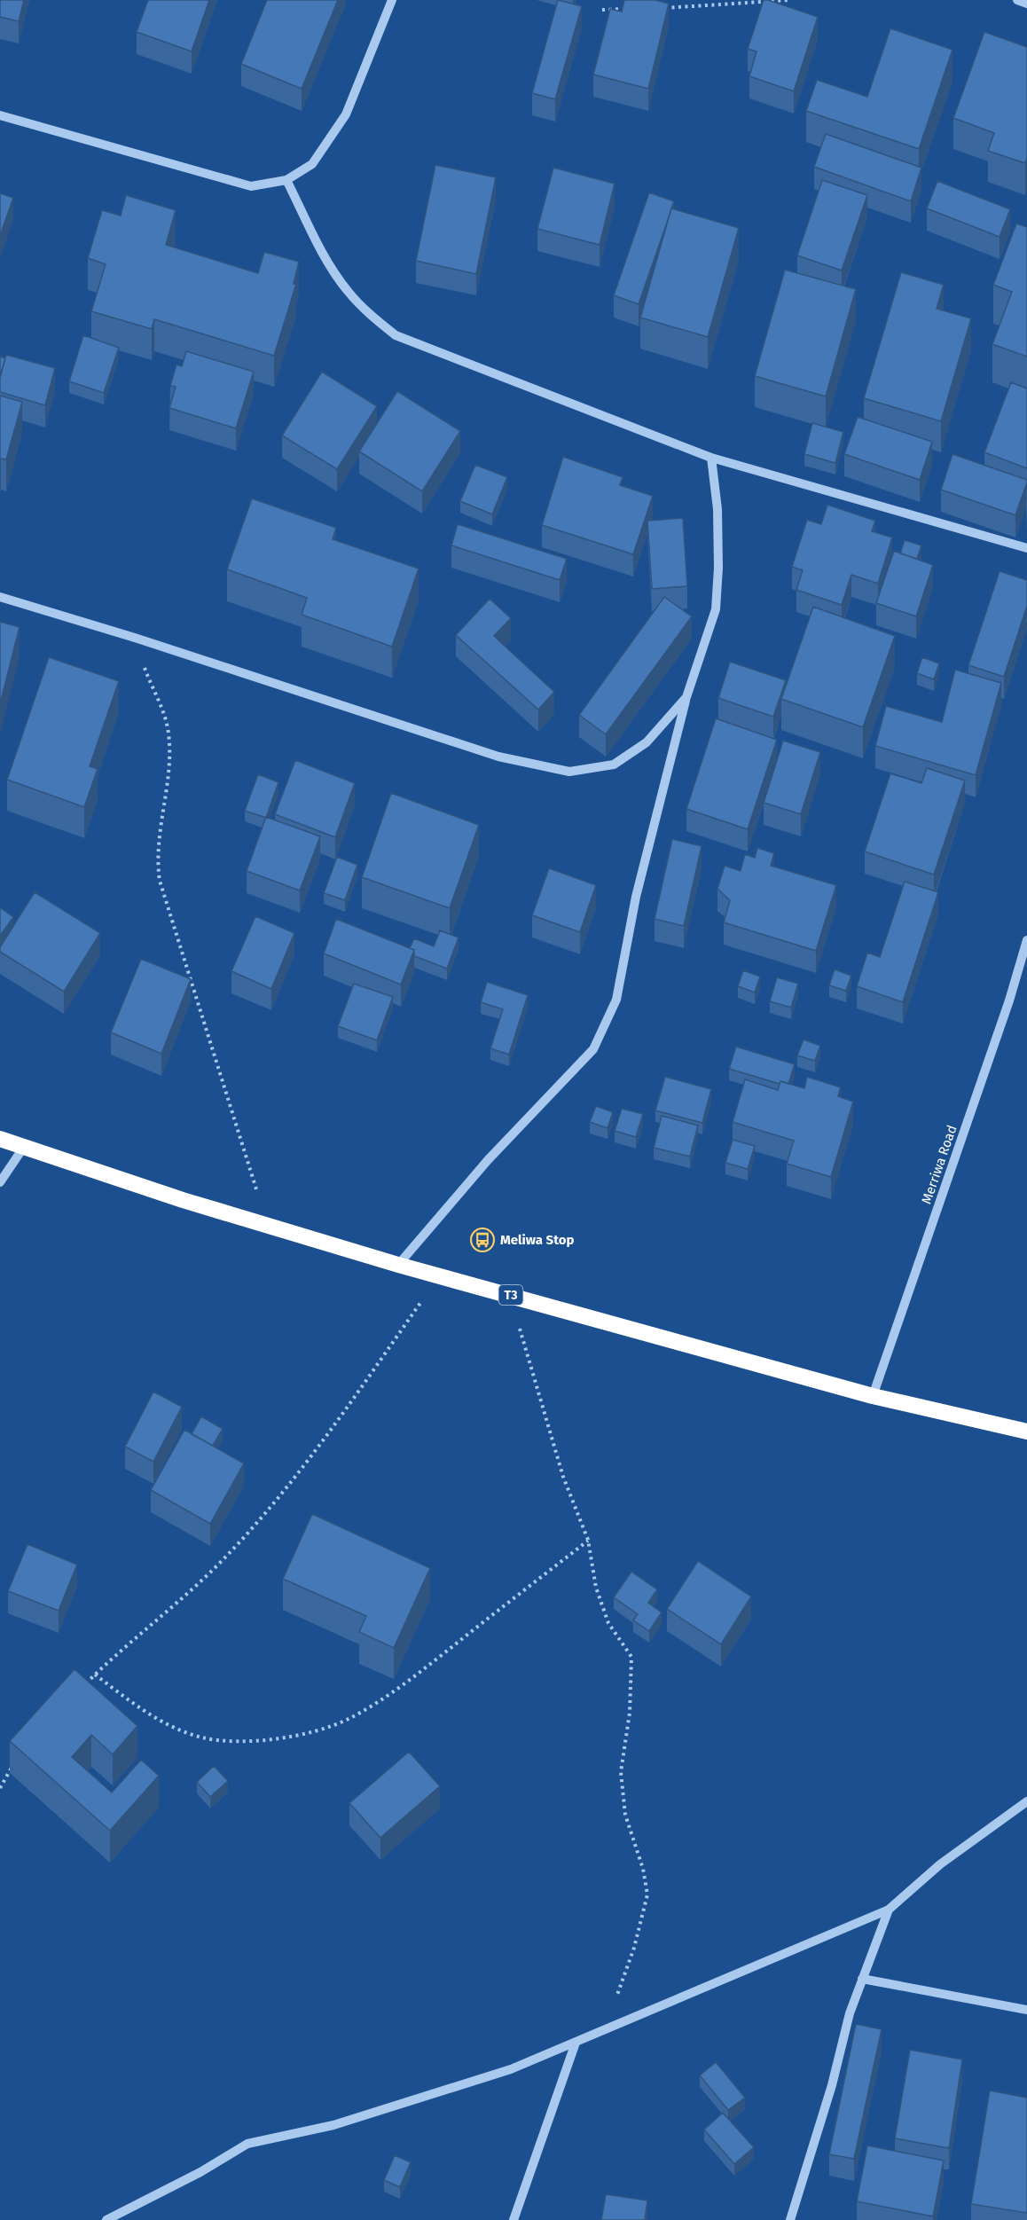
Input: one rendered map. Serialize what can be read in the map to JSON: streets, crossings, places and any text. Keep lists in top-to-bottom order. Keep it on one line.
{"streets":{"highway":["T3"],"street":["Merriwa Road"]},"crossings":[["Merriwa Road","T3"]],"places":{"bus stop":["Meliwa Stop"]}}
